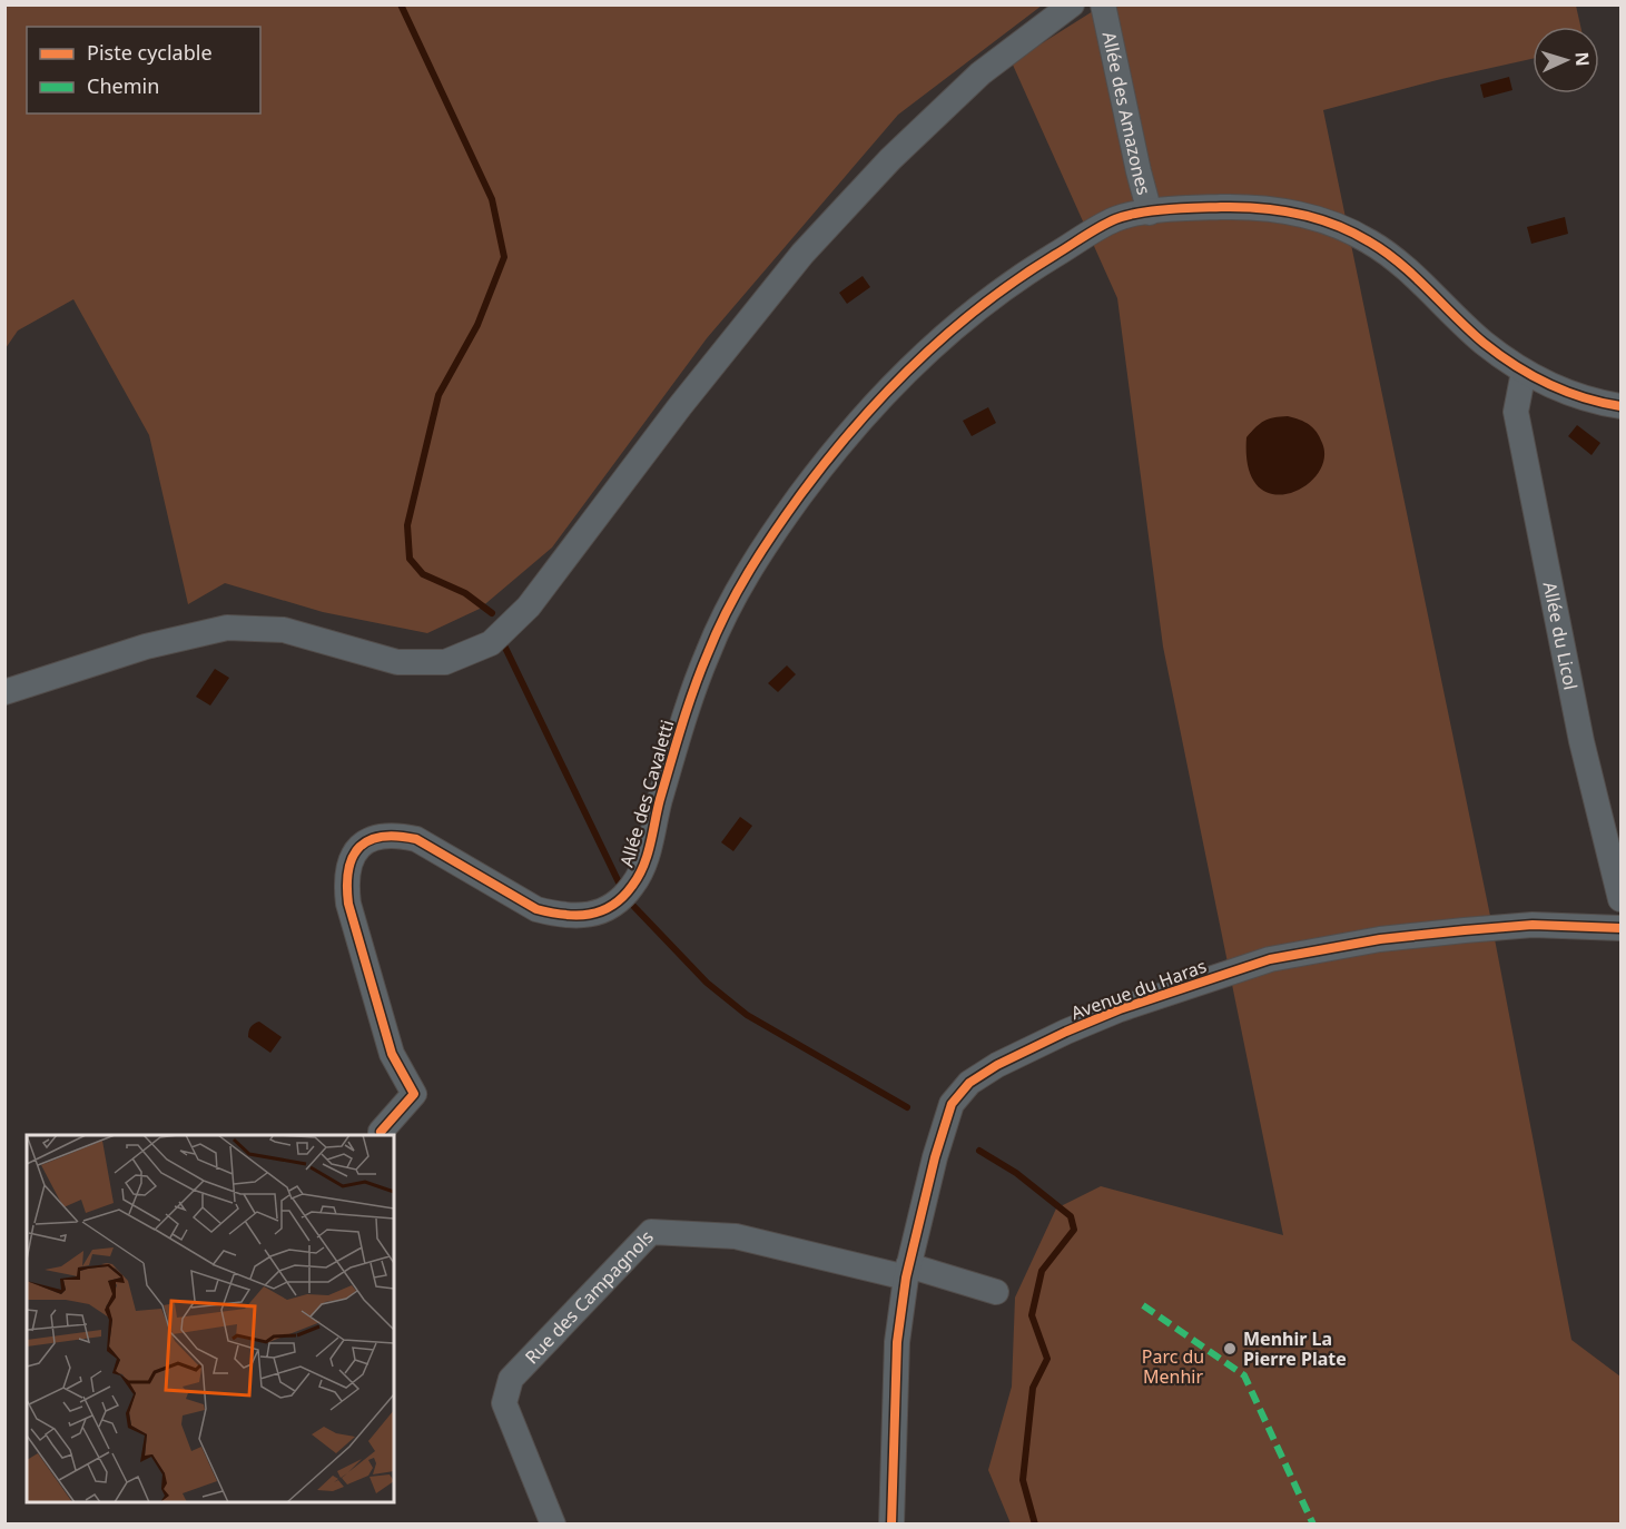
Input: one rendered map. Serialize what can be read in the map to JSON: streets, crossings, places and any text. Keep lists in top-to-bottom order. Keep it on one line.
{"streets":{"street":["Allée des Amazones","Allée du Licol","Allée des Cavaletti","Avenue du Haras","Rue des Campagnols"]},"crossings":[["Allée des Amazones","Allée du Licol"],["Allée des Amazones","Allée des Cavaletti"],["Avenue du Haras","Rue des Campagnols"]],"parks":["Parc du Menhir"],"places":["Menhir La Pierre Plate"],"legend":["Piste cyclable","Chemin"],"north":"right"}
